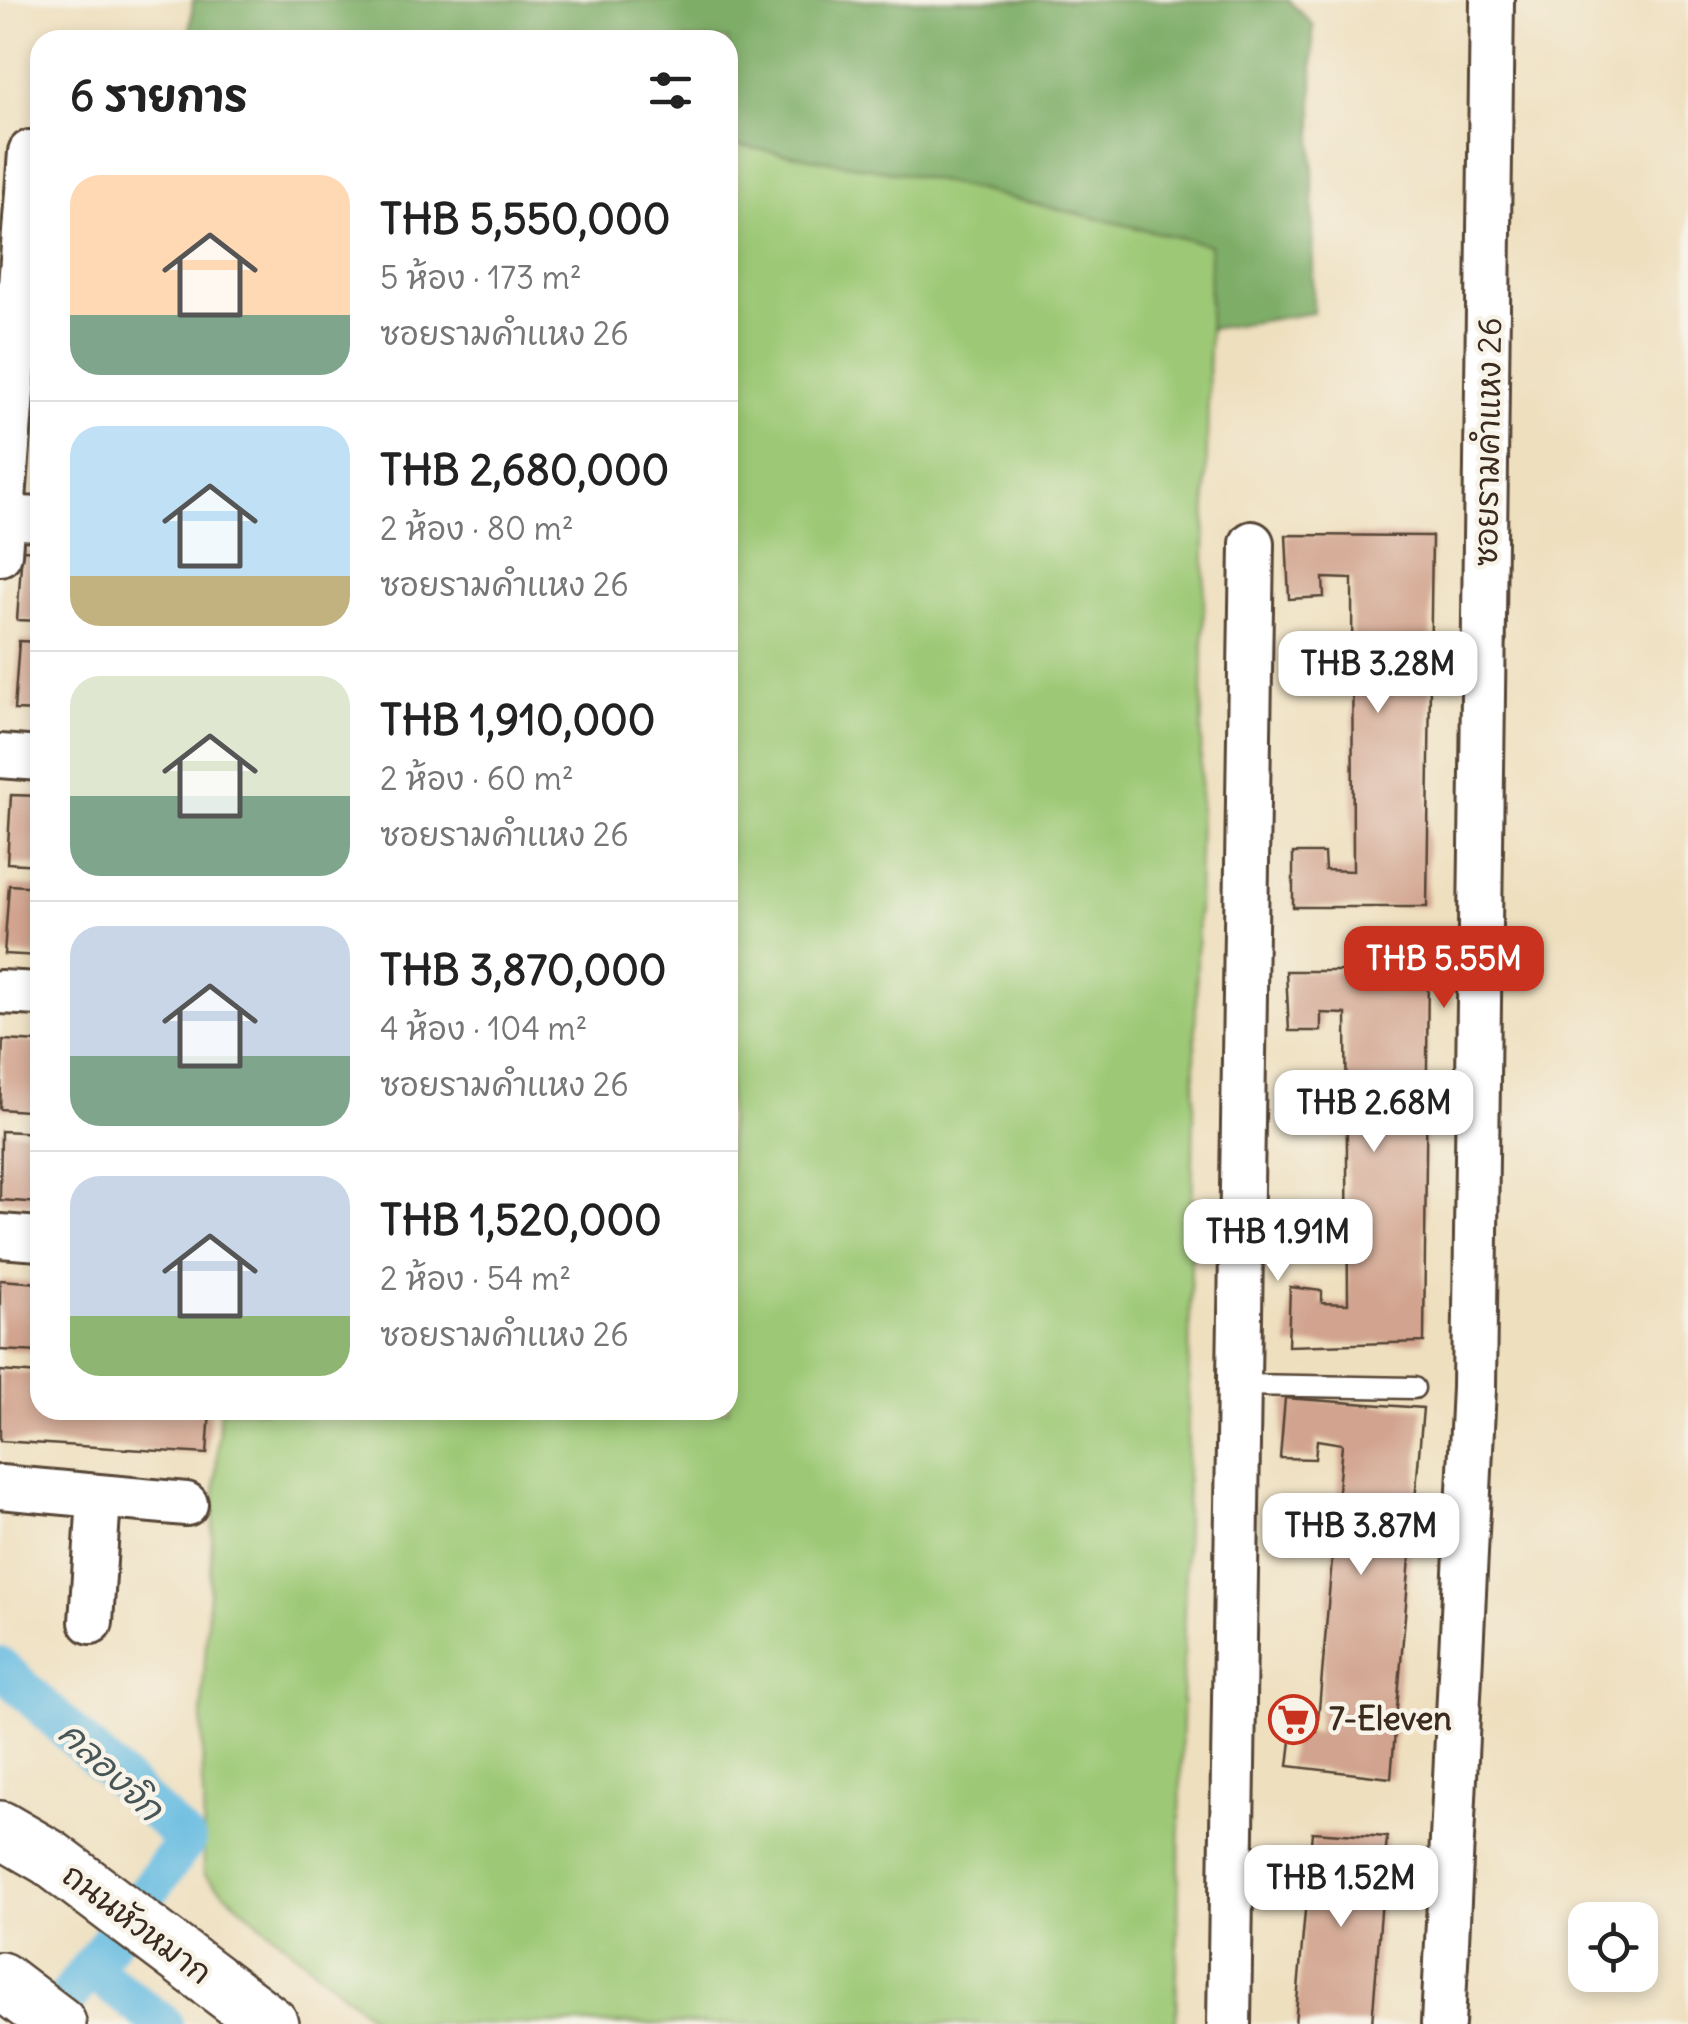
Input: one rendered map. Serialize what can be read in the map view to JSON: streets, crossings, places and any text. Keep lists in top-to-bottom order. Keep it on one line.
{"streets":{"main road":["ถนนหัวหมาก"],"street":["ซอยรามคำแหง 26"]},"water":["คลองจิก"],"places":{"supermarket":["7-Eleven"]},"page":{"heading":"6 รายการ","list":[{"name":"THB 5,550,000","note":"5 ห้อง · 173 m² · ซอยรามคำแหง 26"},{"name":"THB 2,680,000","note":"2 ห้อง · 80 m² · ซอยรามคำแหง 26"},{"name":"THB 1,910,000","note":"2 ห้อง · 60 m² · ซอยรามคำแหง 26"},{"name":"THB 3,870,000","note":"4 ห้อง · 104 m² · ซอยรามคำแหง 26"},{"name":"THB 1,520,000","note":"2 ห้อง · 54 m² · ซอยรามคำแหง 26"}],"price":["THB 3.28M","THB 5.55M","THB 2.68M","THB 1.91M","THB 3.87M","THB 1.52M"]}}
